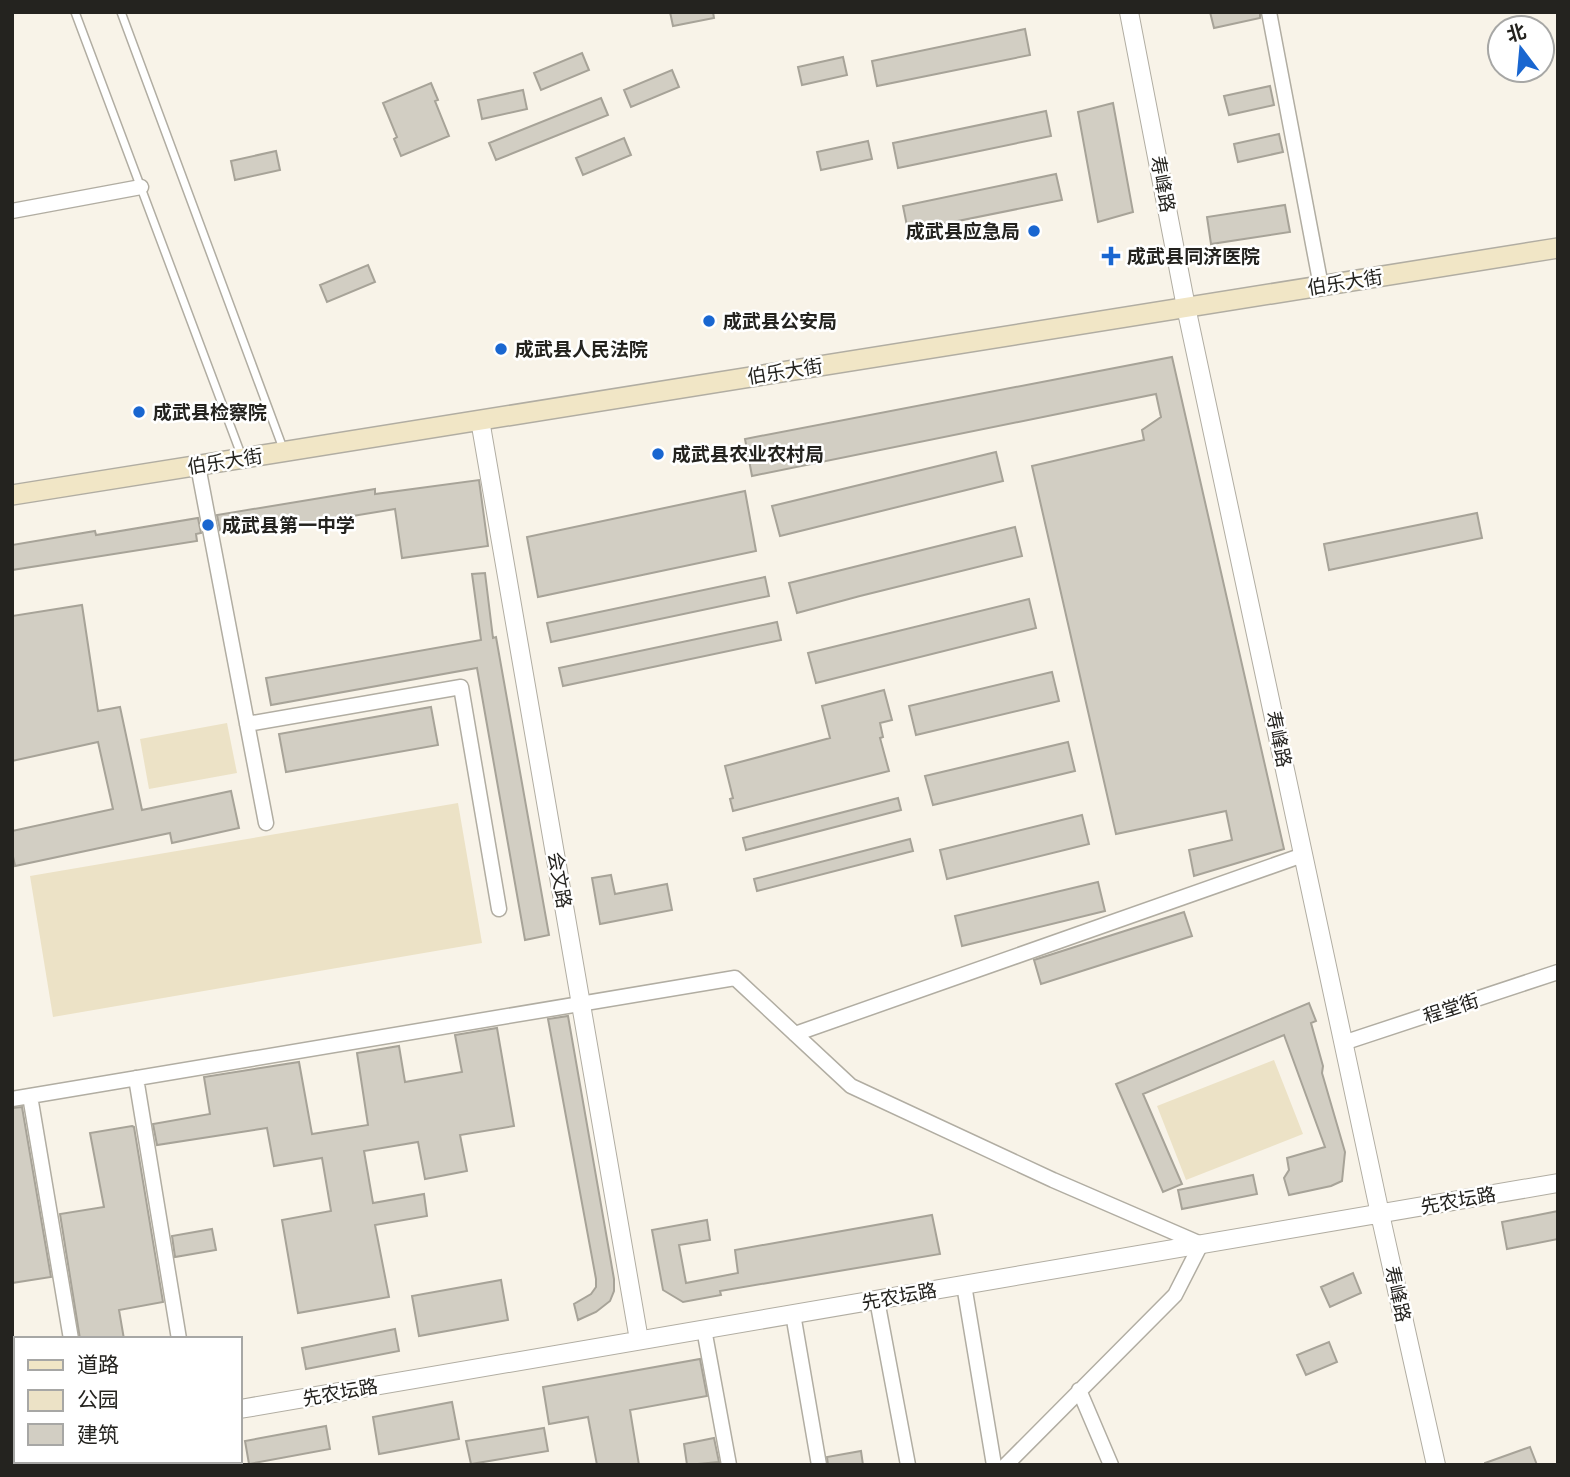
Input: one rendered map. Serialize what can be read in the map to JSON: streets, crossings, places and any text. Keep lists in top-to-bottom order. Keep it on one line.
{"streets":{"main road":["伯乐大街"],"street":["寿峰路","会文路","程堂街","先农坛路"]},"crossings":[["寿峰路","伯乐大街"],["寿峰路","程堂街"],["寿峰路","先农坛路"],["伯乐大街","会文路"],["会文路","先农坛路"]],"places":{"other":["成武县应急局","成武县公安局","成武县人民法院","成武县检察院","成武县农业农村局","成武县第一中学"],"health":["成武县同济医院"]},"legend":["道路","公园","建筑"],"north":"top"}
